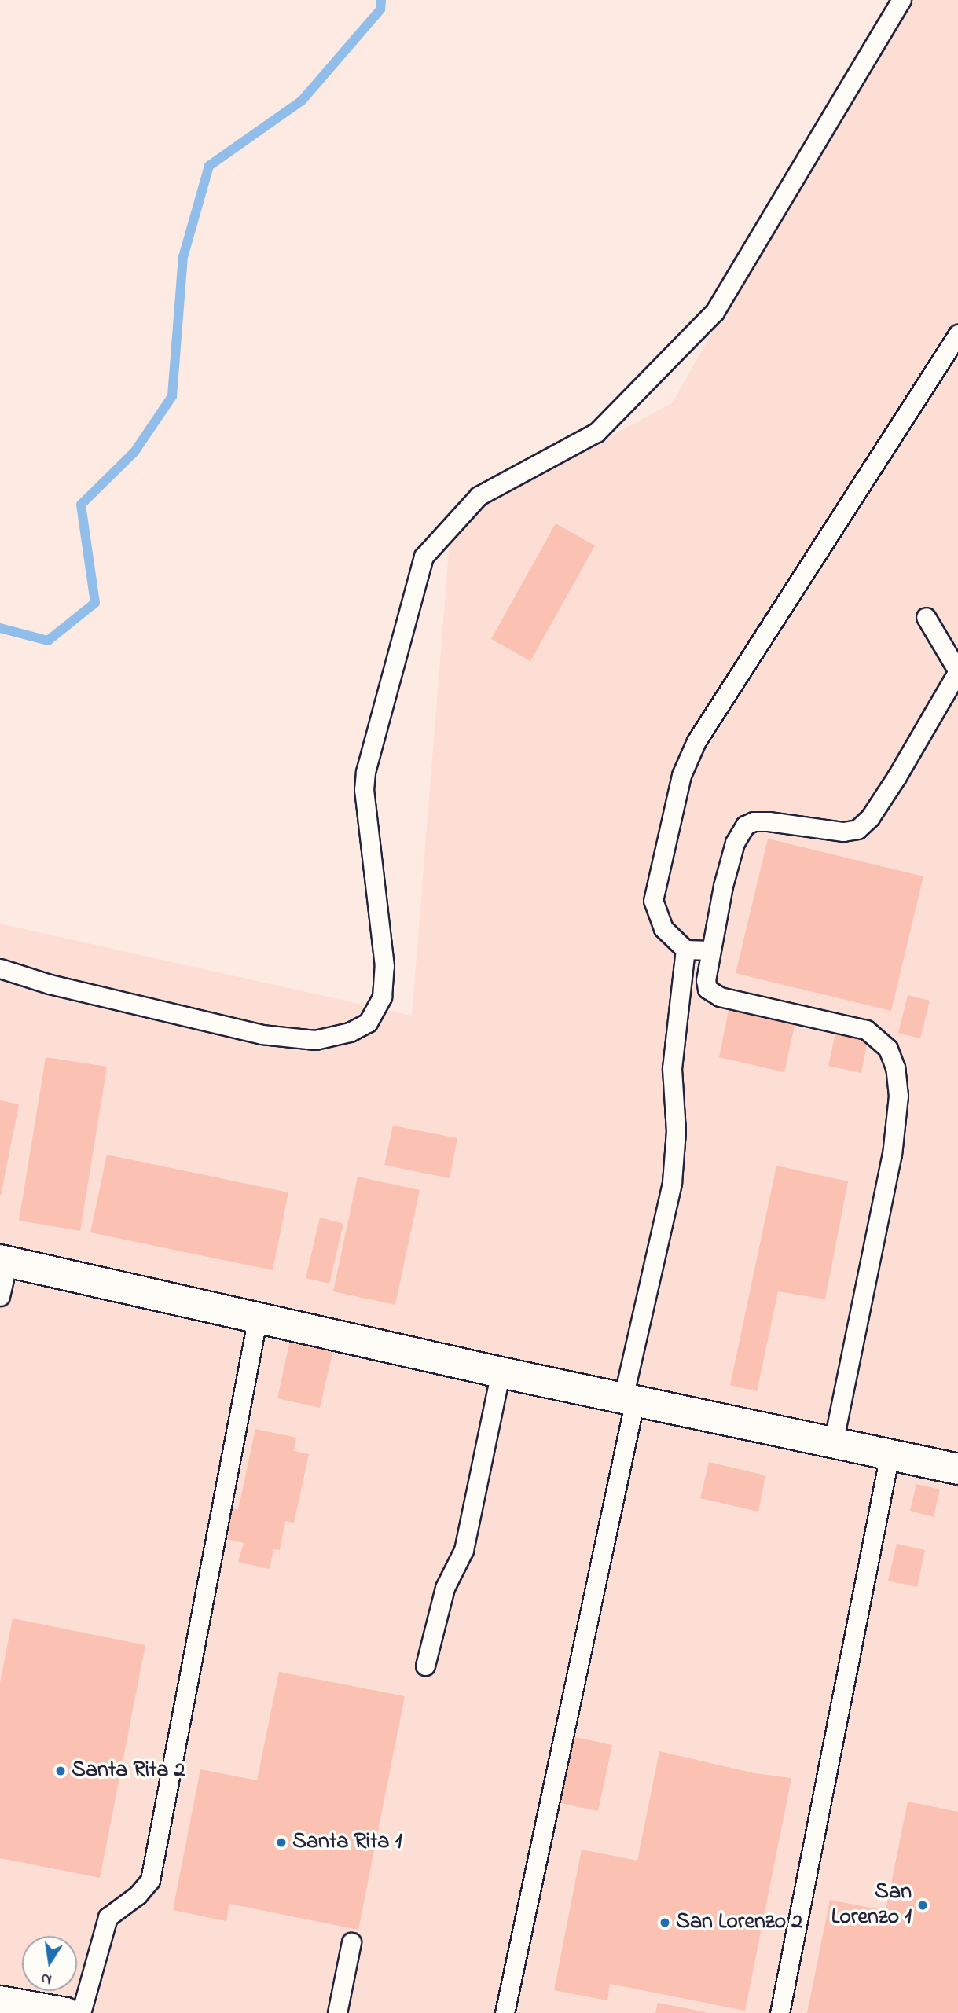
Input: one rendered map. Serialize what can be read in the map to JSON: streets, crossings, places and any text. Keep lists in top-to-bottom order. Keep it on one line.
{"places":["Santa Rita 2","Santa Rita 1","San Lorenzo 1","San Lorenzo 2"],"north":"bottom"}
